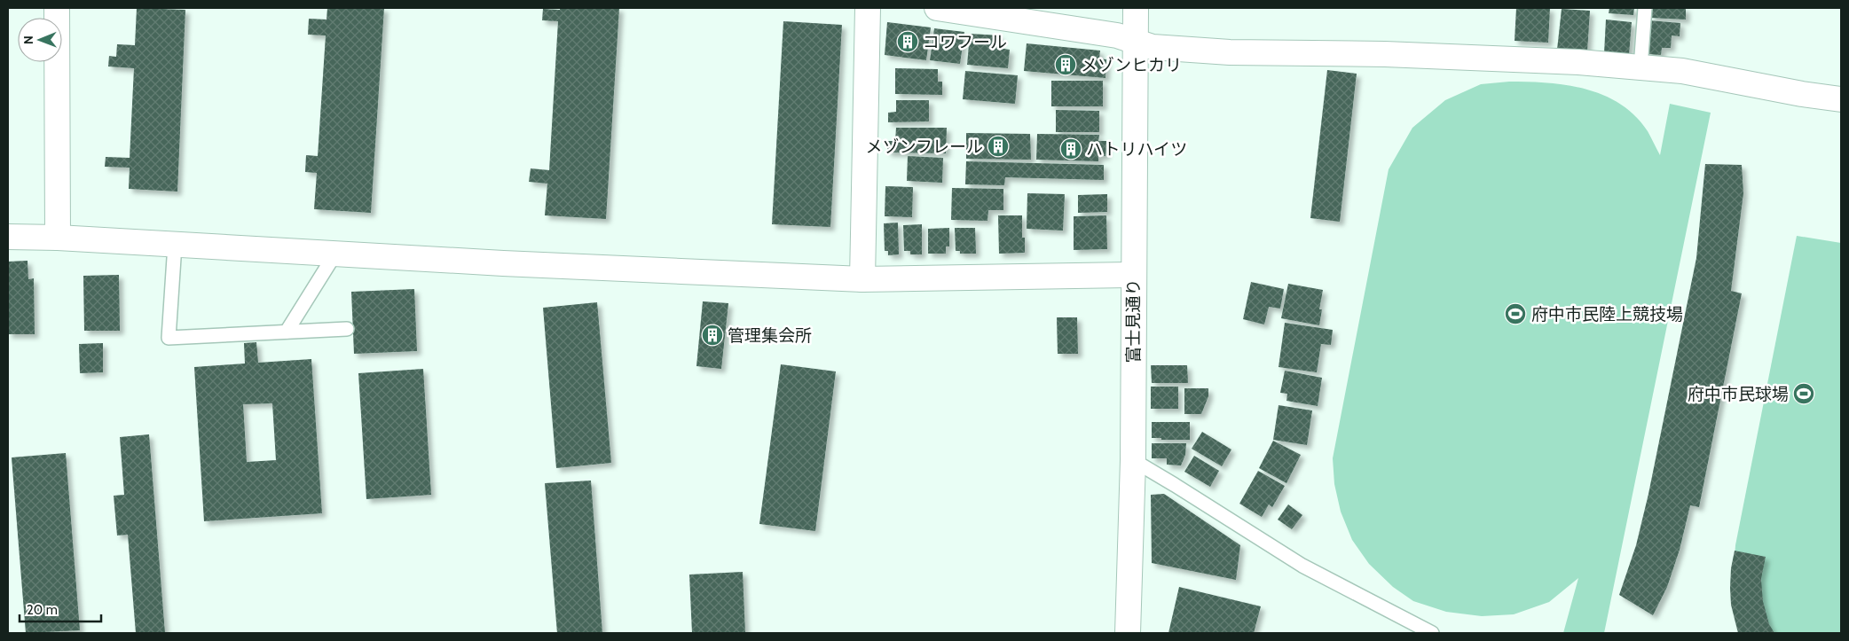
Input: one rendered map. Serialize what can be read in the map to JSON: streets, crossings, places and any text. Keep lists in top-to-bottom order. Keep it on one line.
{"streets":{"street":["富士見通り"]},"places":{"building":["コワフール","メゾンヒカリ","メゾンフレール","ハトリハイツ","管理集会所"],"sports":["府中市民陸上競技場","府中市民球場"]},"scale_bar":"20 m","north":"left"}
